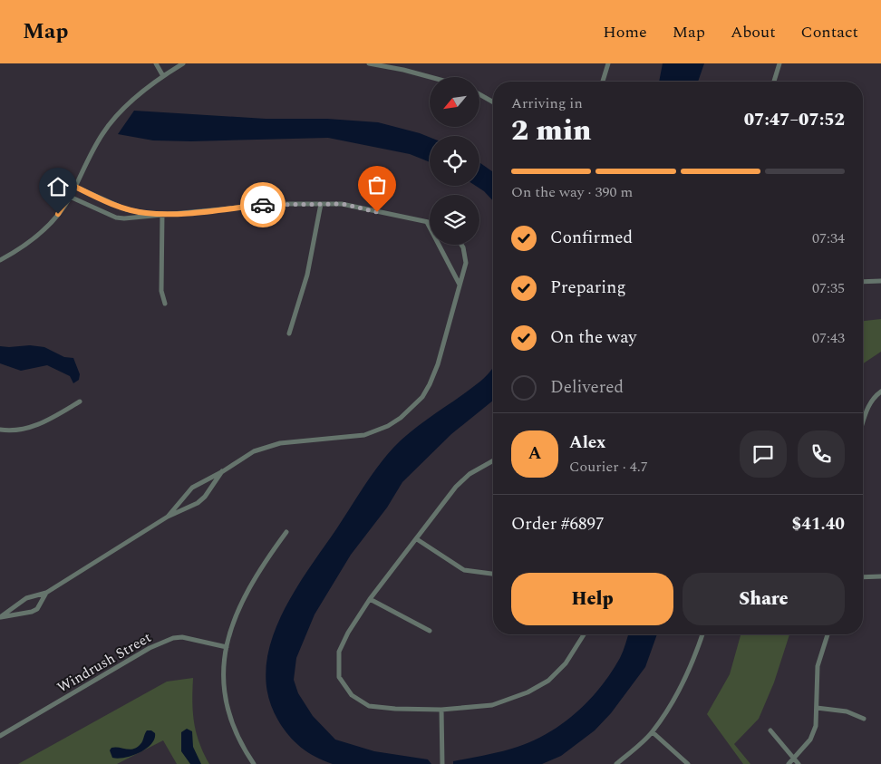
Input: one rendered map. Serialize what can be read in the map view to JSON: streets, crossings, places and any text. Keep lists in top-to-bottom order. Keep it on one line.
{"streets":{"street":["Windrush Street"]},"north":"bottom left","page":{"header":"Map","nav":["Home","Map","About","Contact"],"heading":["2 min","Arriving in","07:47–07:52"],"panel":["Alex","Courier · 4.7","Order #6897","$41.40"],"bar":"On the way · 390 m","list":[["Confirmed","07:34"],["Preparing","07:35"],["On the way","07:43"],"Delivered"],"round":"A","buttons":["Help","Share"]}}
